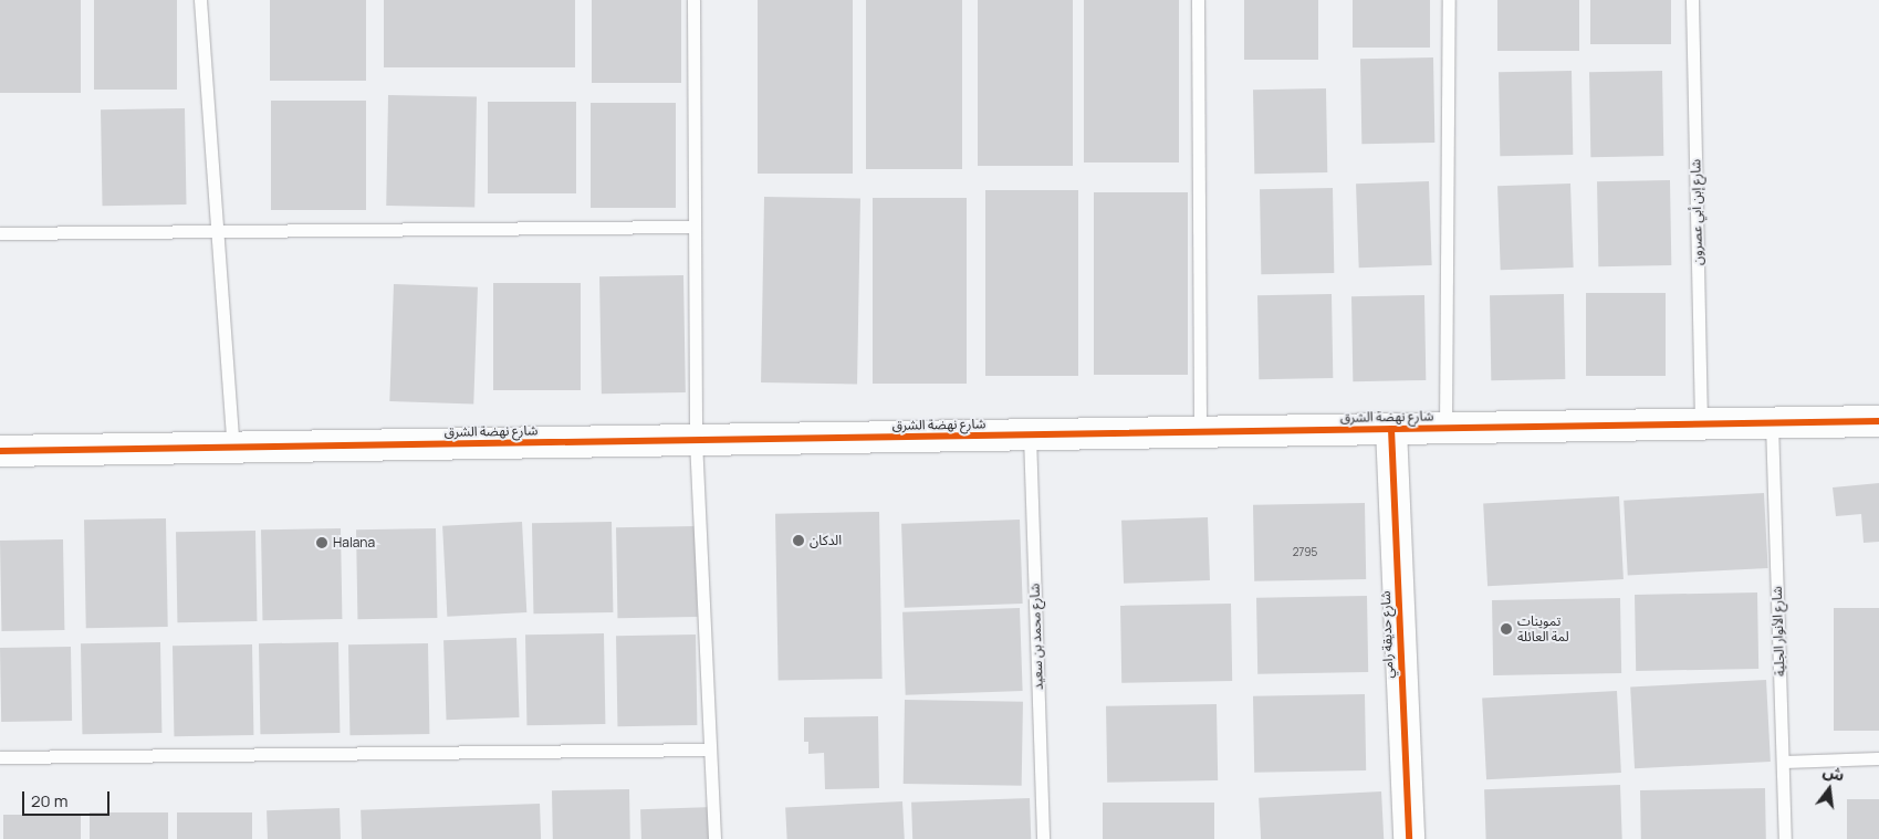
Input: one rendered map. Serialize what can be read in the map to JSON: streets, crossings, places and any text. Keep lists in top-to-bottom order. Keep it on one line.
{"streets":{"street":["شارع نهضة الشرق","شارع حديقة رامي"],"lane":["شارع إبن أبي عصرون","شارع الأنوار الجلية","شارع محمد بن سعيد"]},"crossings":[["شارع إبن أبي عصرون","شارع نهضة الشرق"],["شارع نهضة الشرق","شارع الأنوار الجلية"],["شارع نهضة الشرق","شارع حديقة رامي"],["شارع نهضة الشرق","شارع محمد بن سعيد"]],"places":["الدكان","Halana","تموينات لمة العائلة"],"house_numbers":["2795"],"scale_bar":"20 m","north":"top"}
